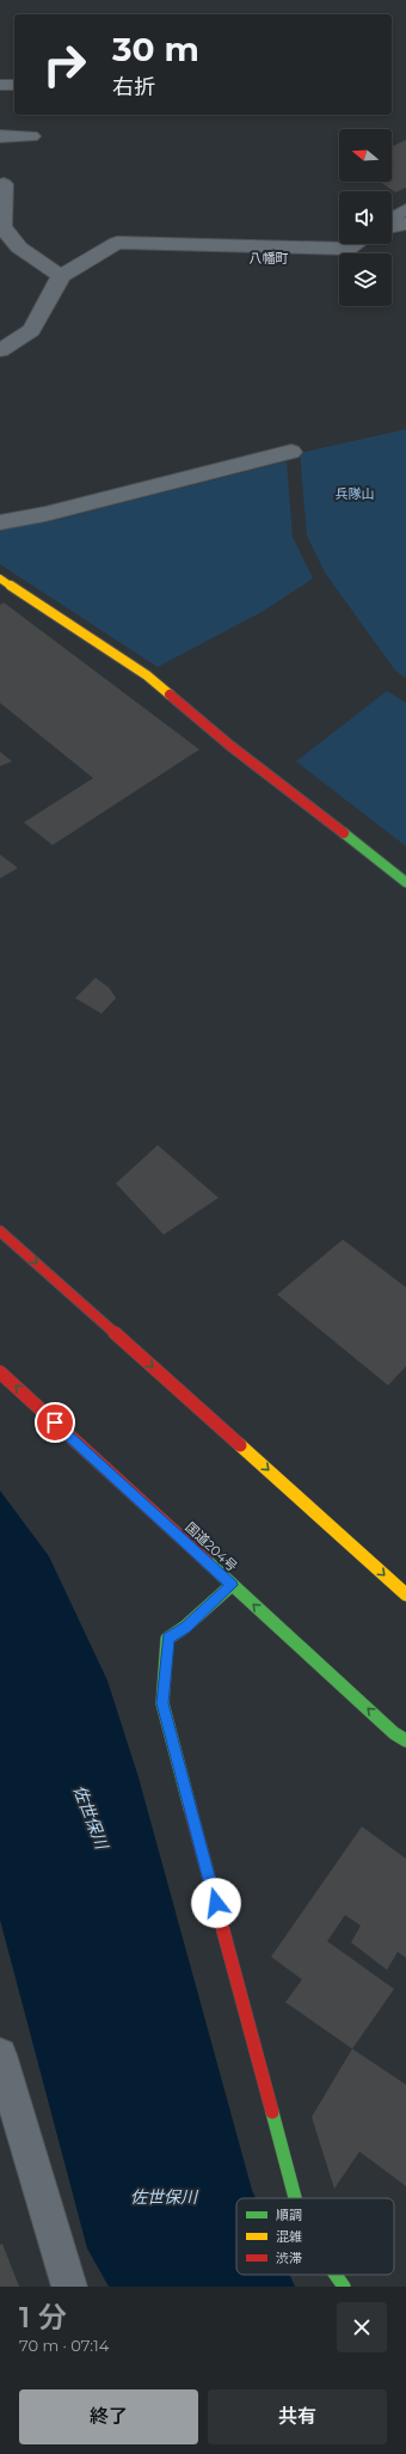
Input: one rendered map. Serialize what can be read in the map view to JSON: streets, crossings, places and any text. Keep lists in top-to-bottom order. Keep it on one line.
{"streets":{"main road":["国道204号"]},"one_way":["国道204号"],"districts":["八幡町"],"water":["佐世保川"],"parks":["兵隊山"],"legend":["順調","混雑","渋滞"],"north":"left","page":{"turn":["30 m","右折"],"heading":["1 分","70 m · 07:14"],"buttons":["終了","共有"]}}
